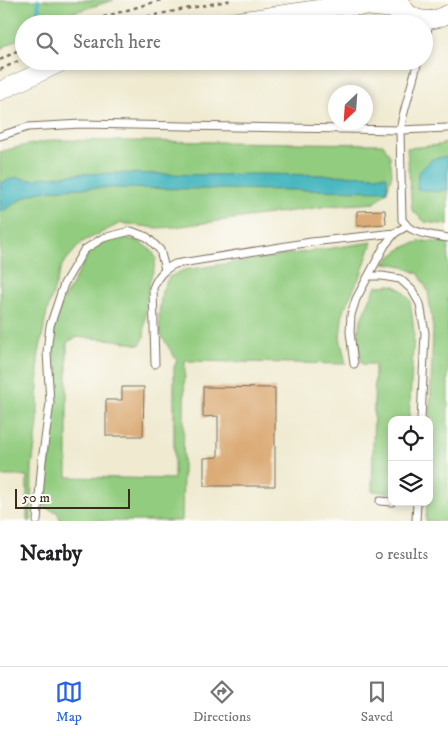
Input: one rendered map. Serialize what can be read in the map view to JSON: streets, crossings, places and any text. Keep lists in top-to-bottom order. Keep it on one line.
{"scale_bar":"50 m","north":"bottom left","page":{"search":"Search here","scale":"50 m","heading":["Nearby","0 results"],"nav":["Map","Directions","Saved"]}}
